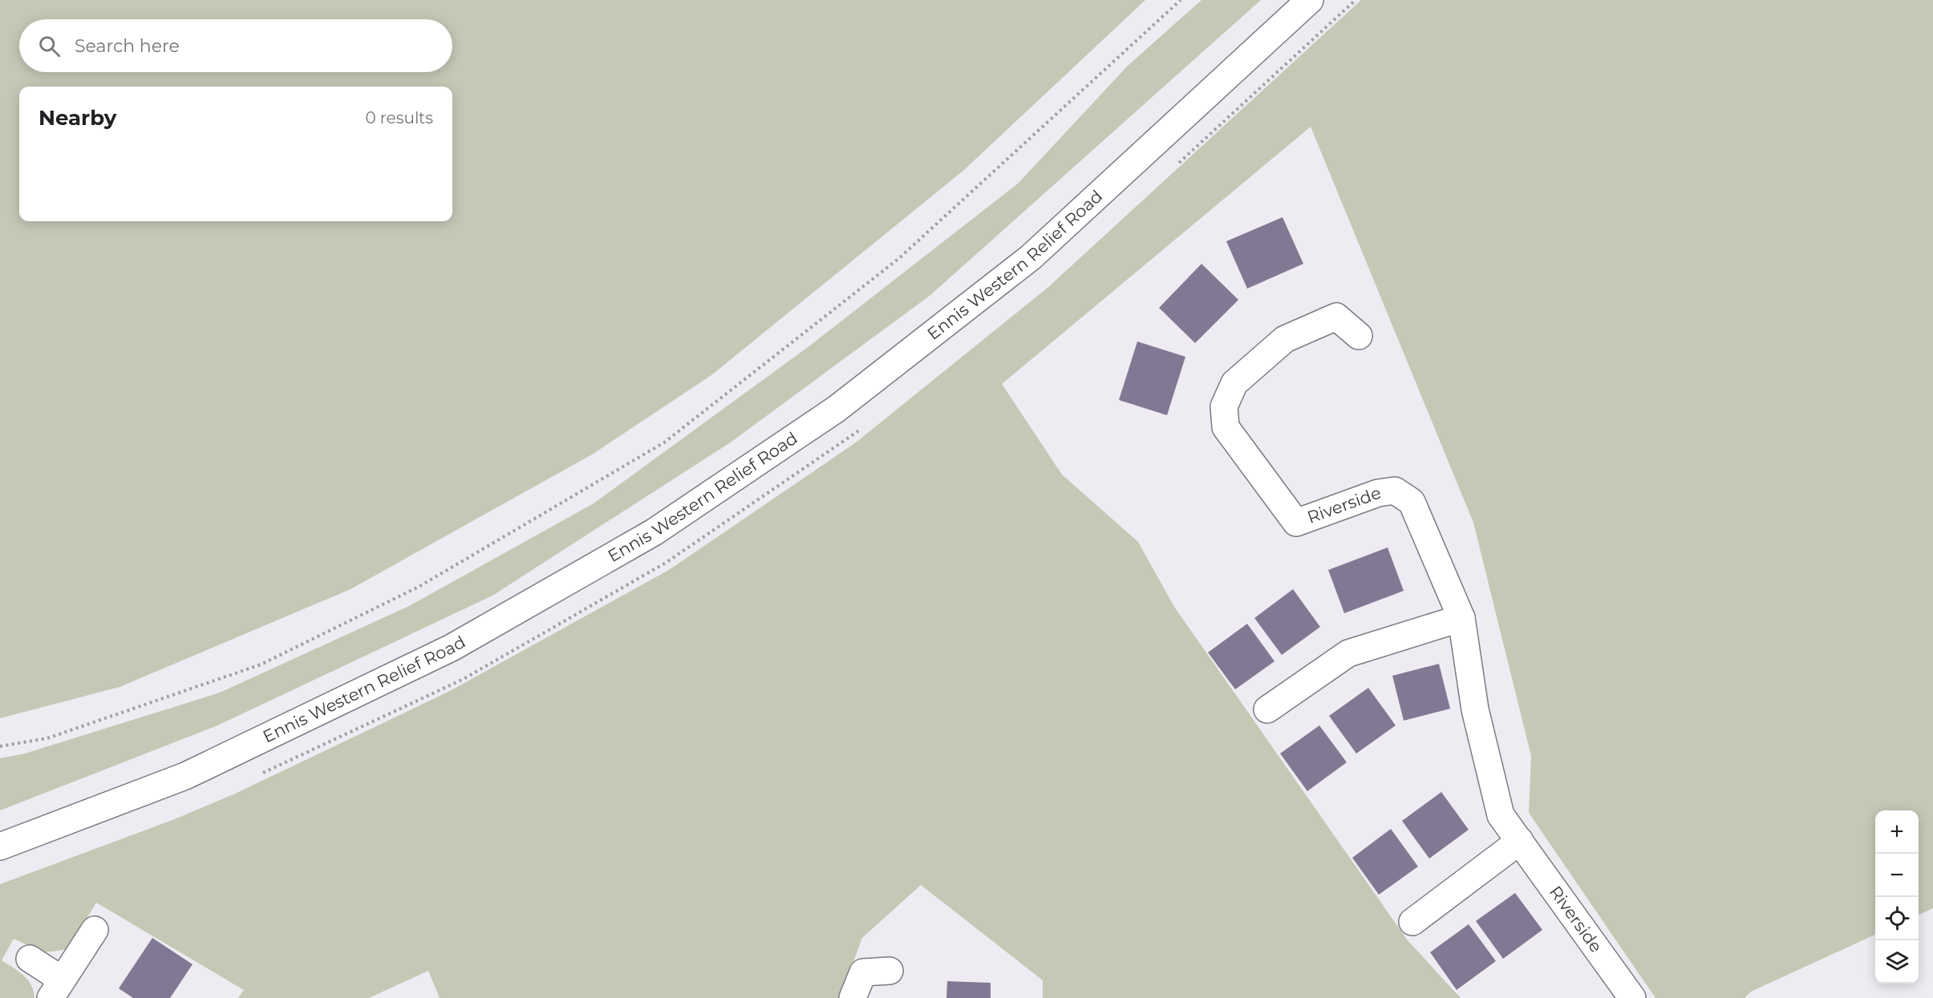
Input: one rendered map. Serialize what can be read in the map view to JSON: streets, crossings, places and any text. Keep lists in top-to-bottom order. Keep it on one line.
{"streets":{"main road":["Ennis Western Relief Road","Riverside"]},"page":{"search":"Search here","heading":["Nearby","0 results"],"map_buttons":["+","−"]}}
